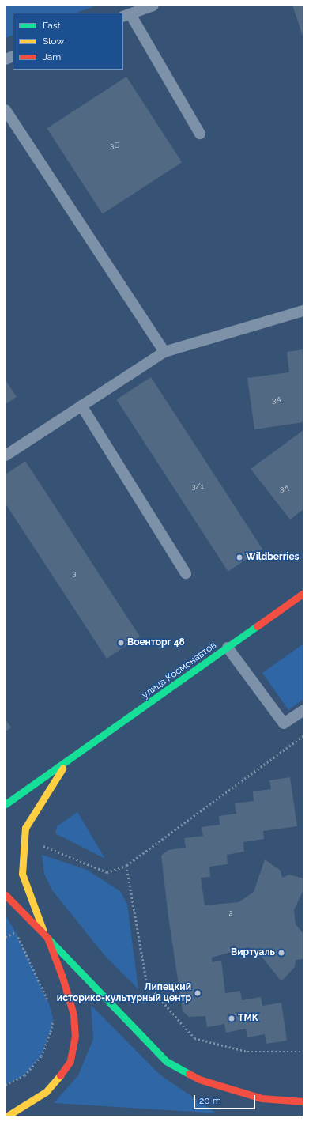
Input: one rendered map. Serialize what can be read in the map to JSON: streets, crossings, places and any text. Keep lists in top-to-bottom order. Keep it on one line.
{"streets":{"main road":["улица Космонавтов"]},"places":["Wildberries","Военторг 48","Виртуаль","Липецкий историко-культурный центр","ТМК"],"house_numbers":["3Б","3А","3/1","3А","3","2"],"legend":["Fast","Slow","Jam"],"scale_bar":"20 m"}
